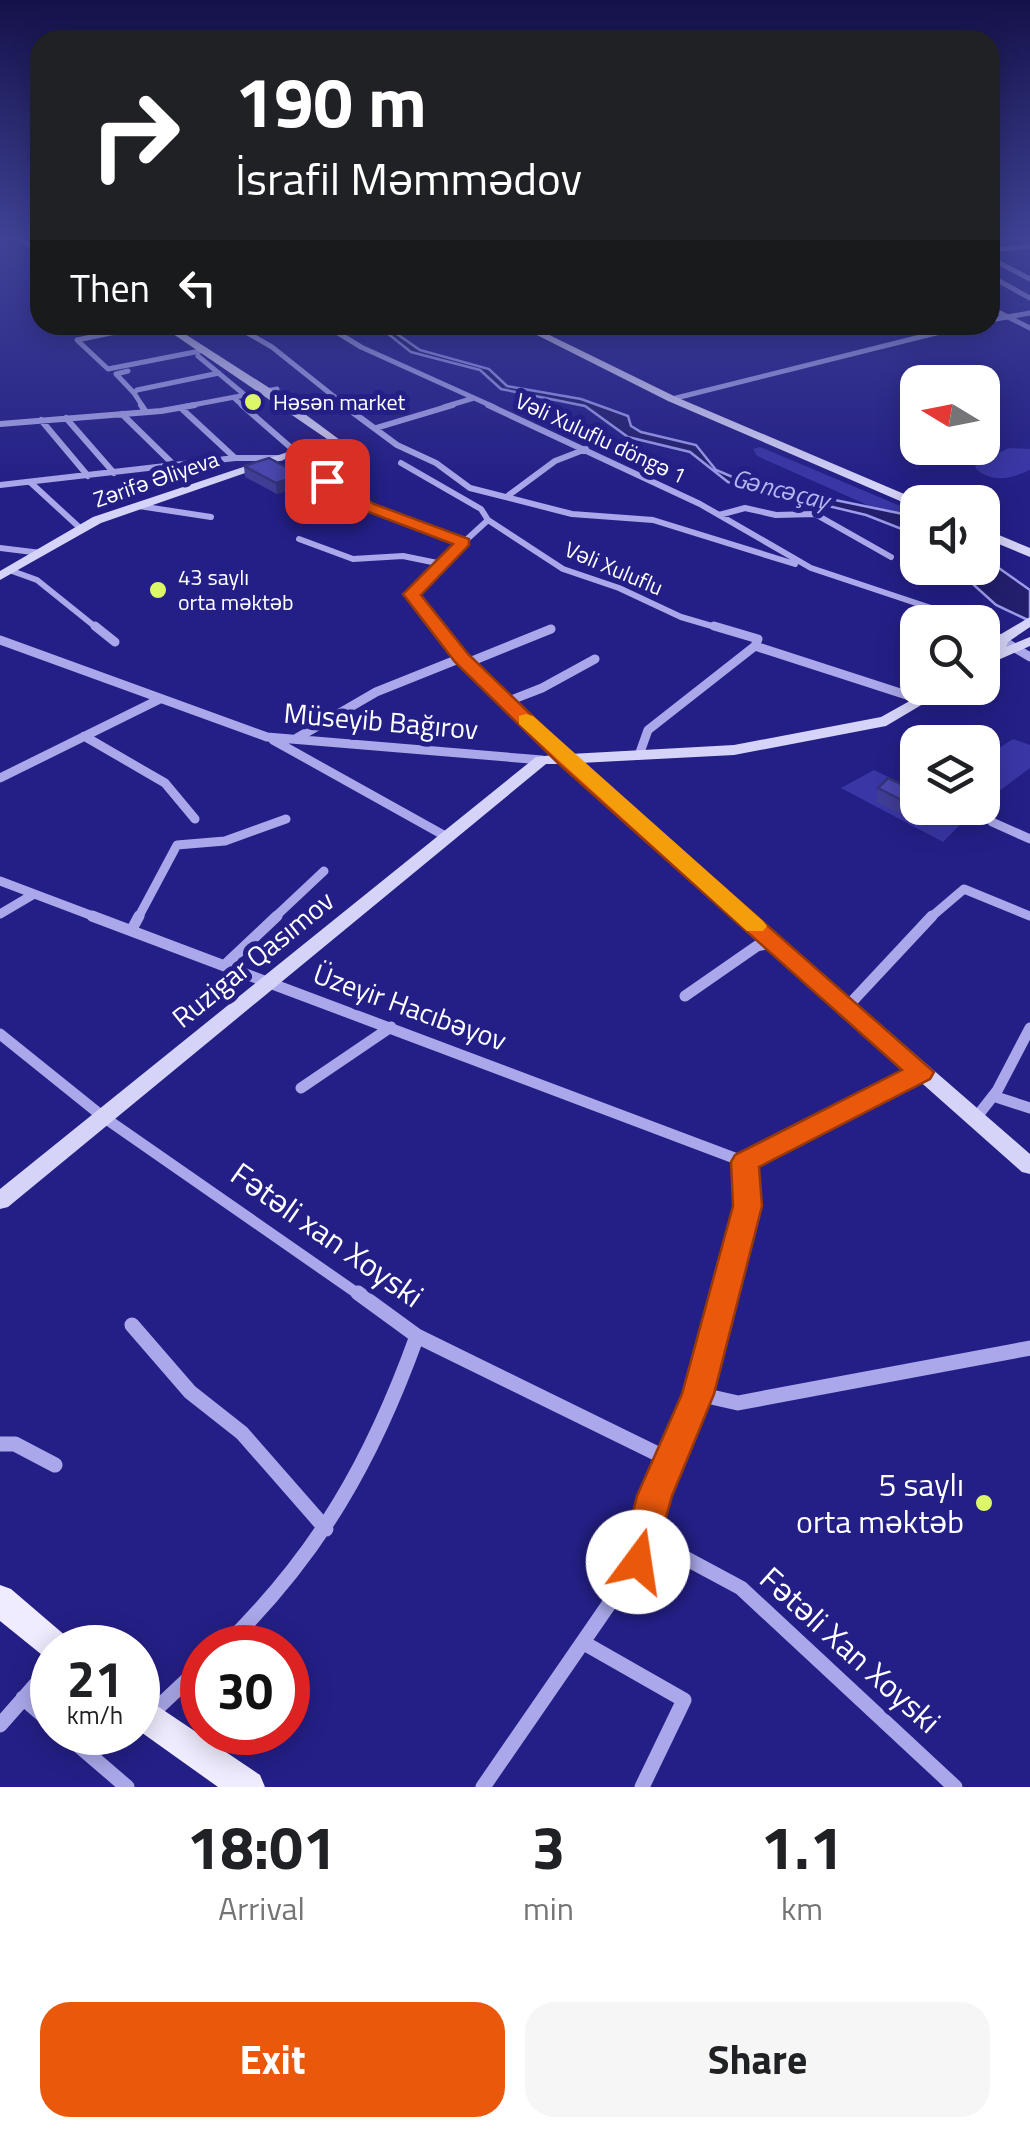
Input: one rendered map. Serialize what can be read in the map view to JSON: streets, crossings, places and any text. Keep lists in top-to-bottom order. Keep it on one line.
{"streets":{"street":["Vəli Xuluflu döngə 1","Zərifə Əliyeva","Vəli Xuluflu","Müseyib Bağırov","Ruzigar Qasımov","Üzeyir Hacıbəyov","Fətəli xan Xoyski","Fətəli Xan Xoyski"]},"crossings":[["Müseyib Bağırov","Ruzigar Qasımov"],["Ruzigar Qasımov","Üzeyir Hacıbəyov"],["Ruzigar Qasımov","Fətəli xan Xoyski"]],"water":["Gəncəçay"],"places":["Həsən market","43 saylı orta məktəb","5 saylı orta məktəb"],"north":"left","page":{"turn":["190 m","İsrafil Məmmədov"],"then":"Then","speed":"21 km/h","limit":"30","eta":["18:01","Arrival","3","min","1.1","km"],"buttons":["Exit","Share"]}}
